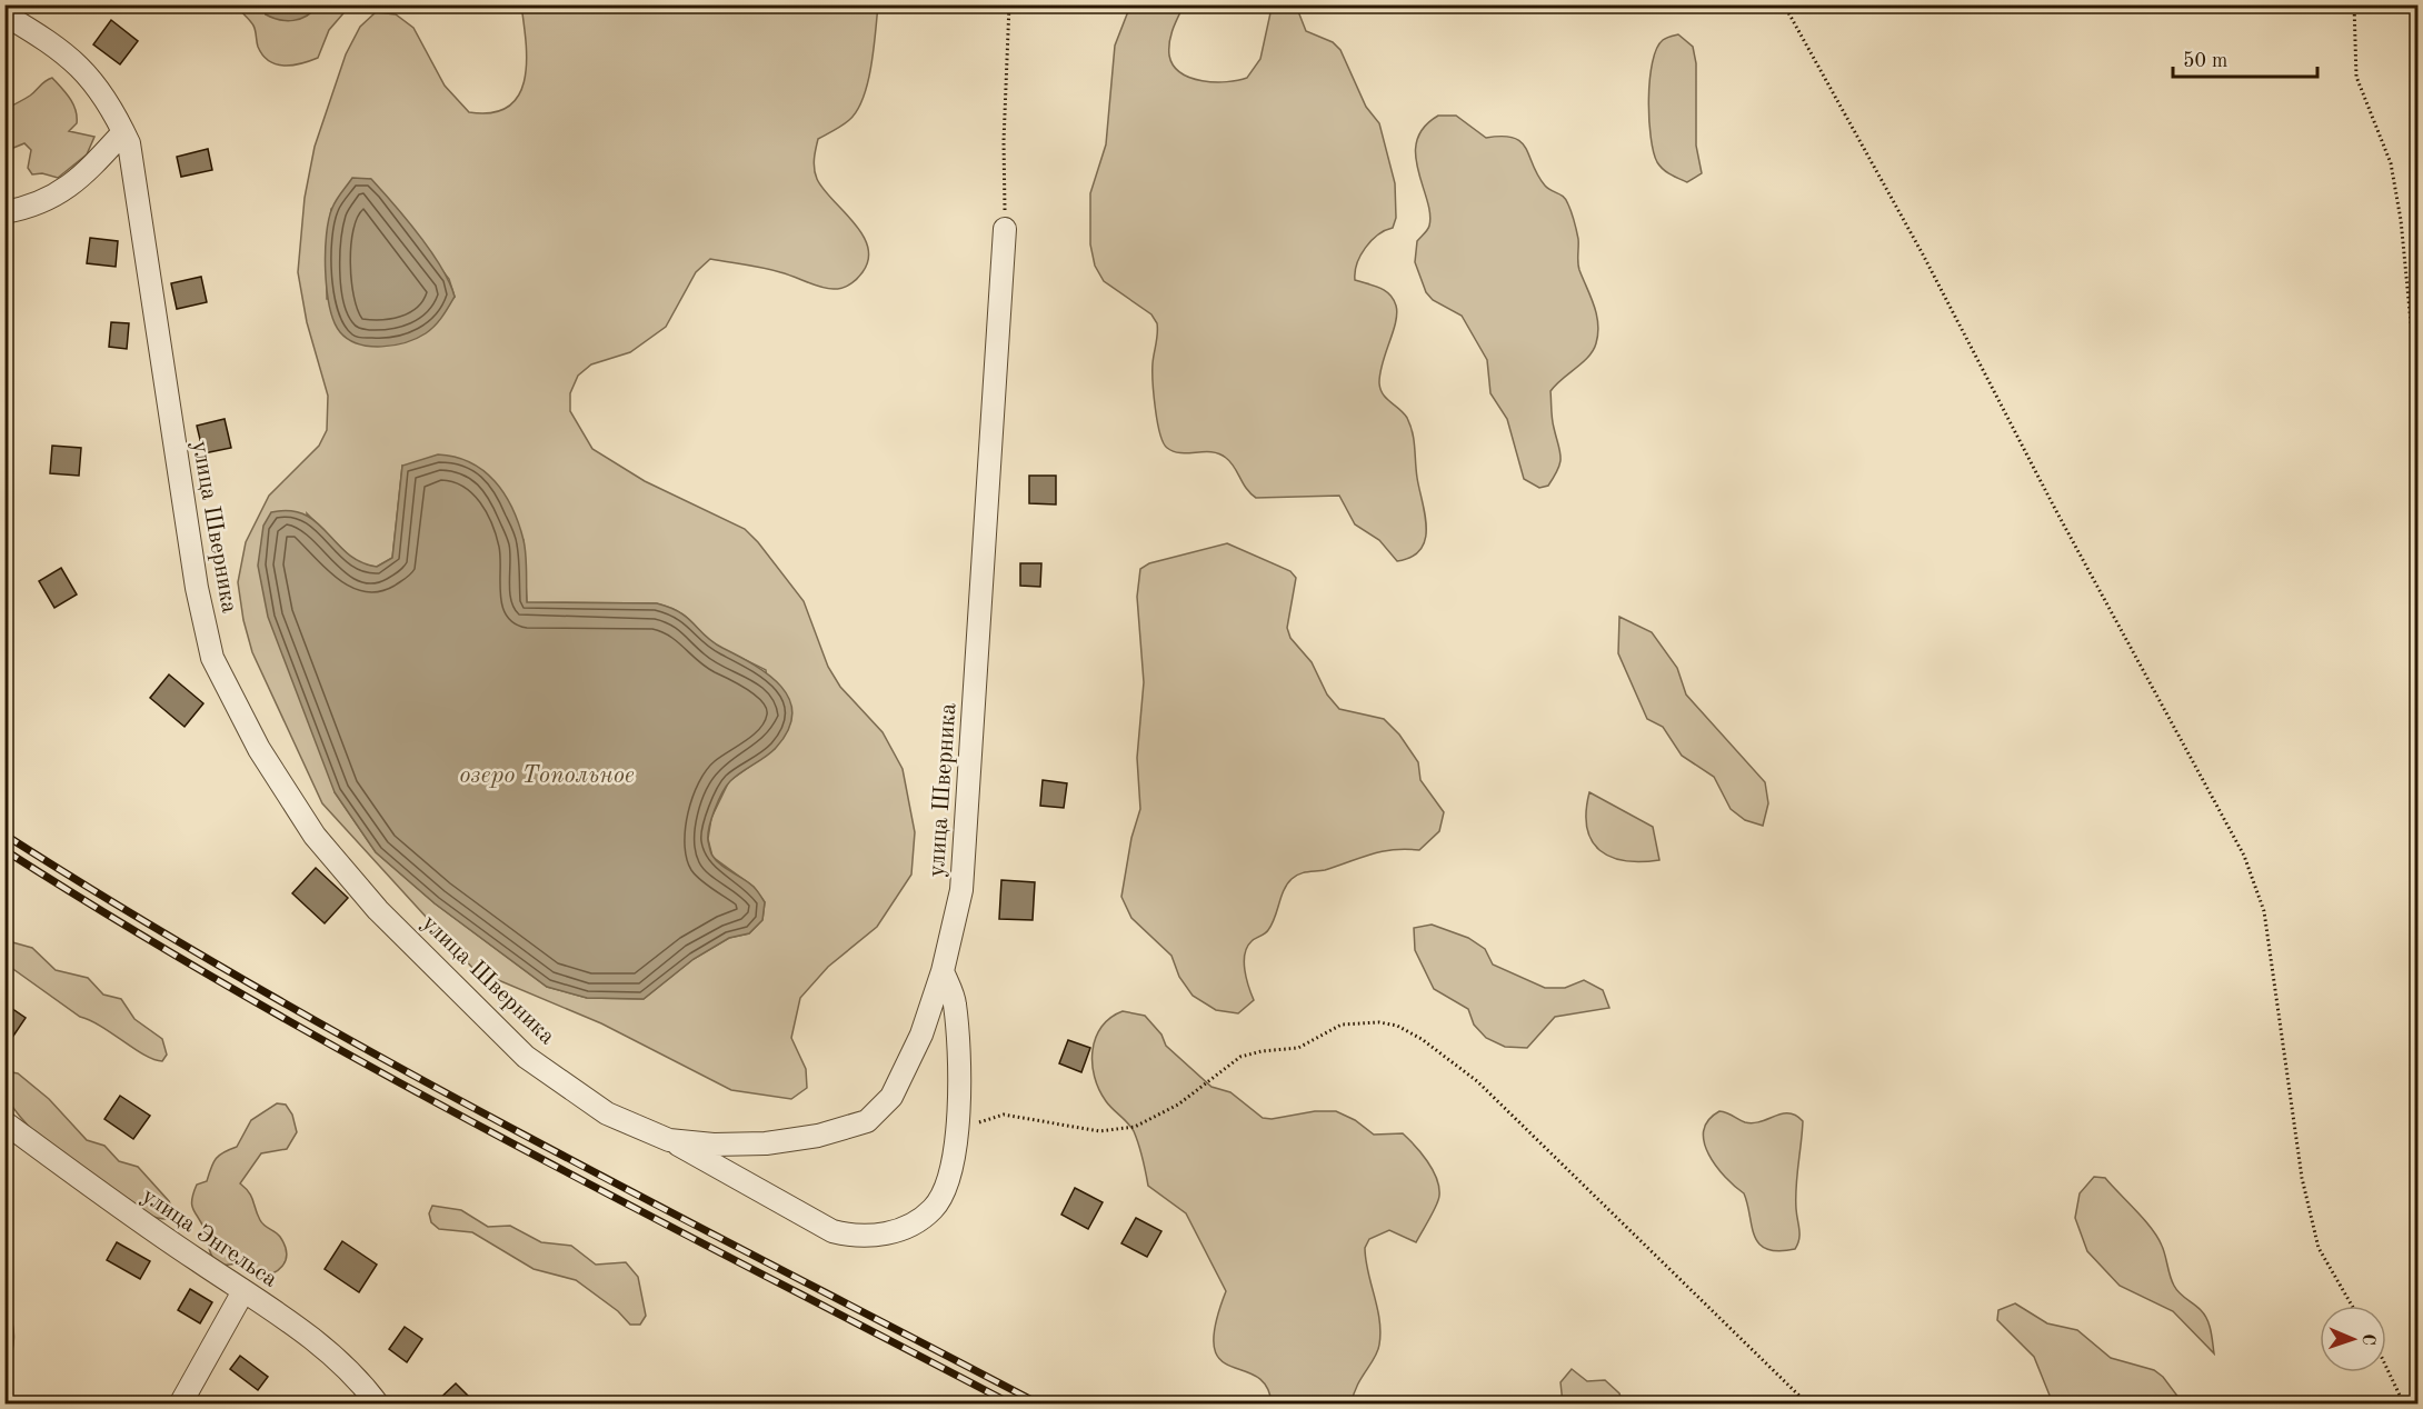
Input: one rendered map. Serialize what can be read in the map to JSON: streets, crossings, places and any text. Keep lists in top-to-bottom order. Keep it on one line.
{"streets":{"street":["улица Шверника","улица Энгельса"]},"water":["озеро Топольное"],"scale_bar":"50 m","north":"right"}
